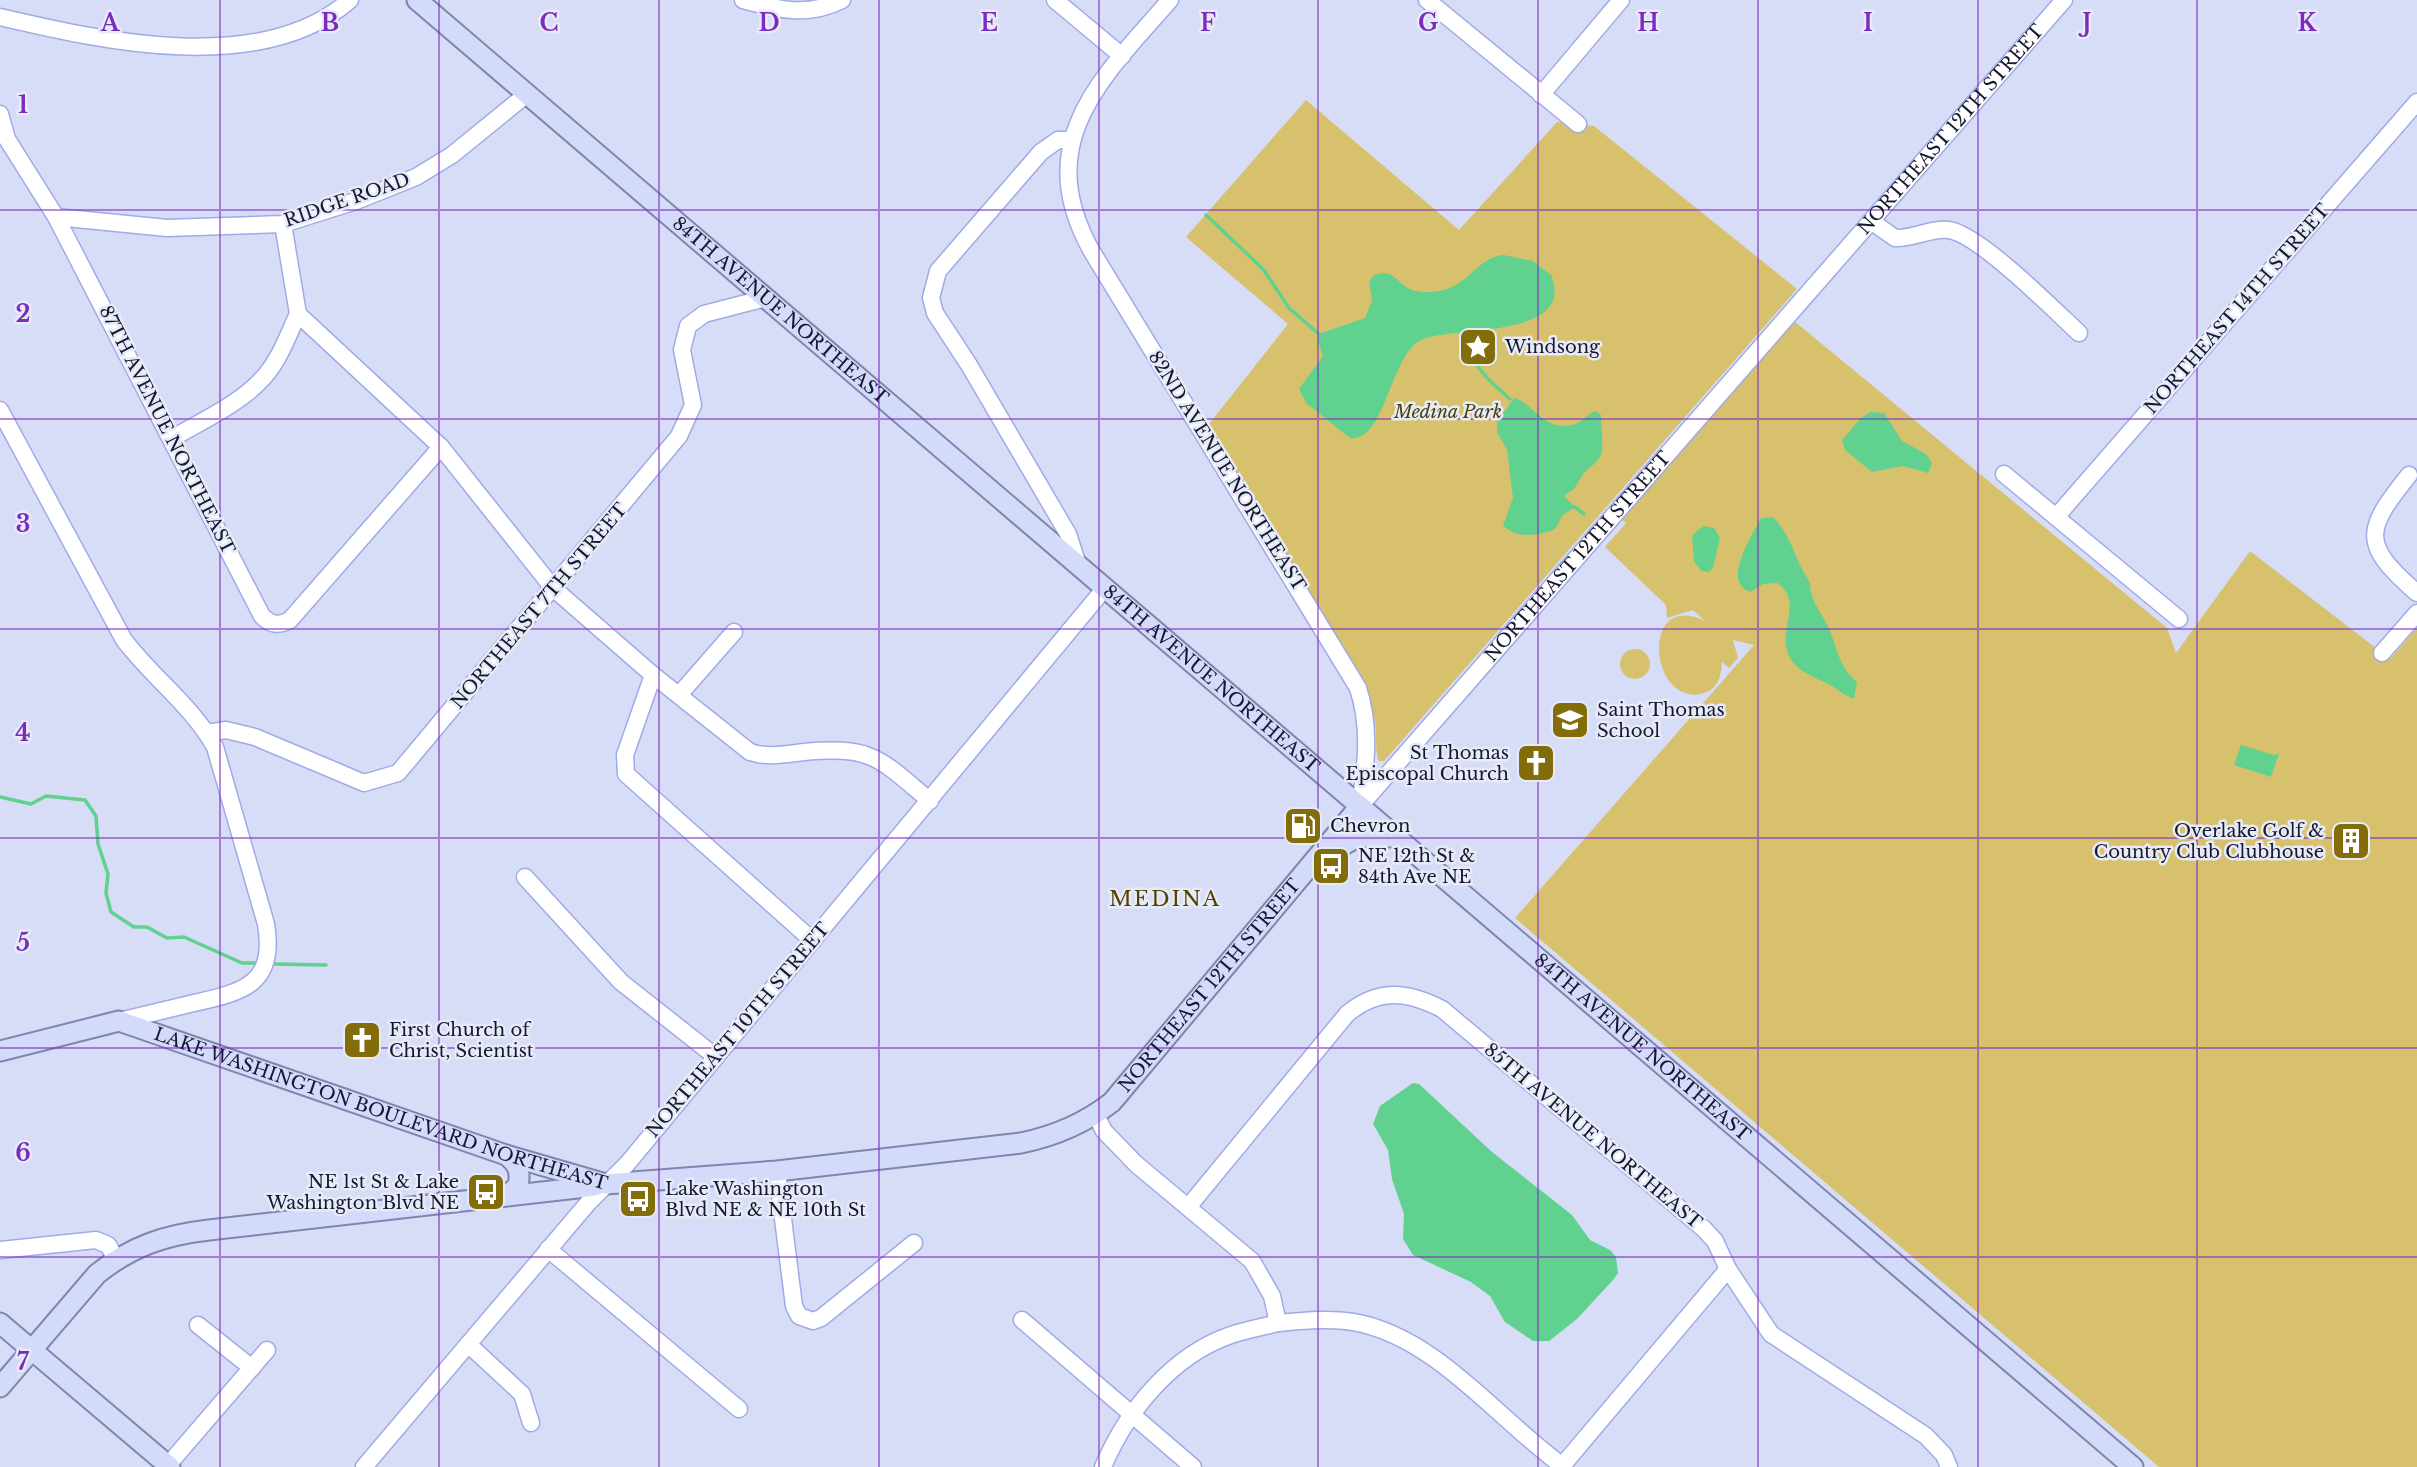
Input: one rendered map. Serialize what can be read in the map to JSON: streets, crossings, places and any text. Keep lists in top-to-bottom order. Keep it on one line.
{"streets":{"main road":["NORTHEAST 12TH STREET","84TH AVENUE NORTHEAST","LAKE WASHINGTON BOULEVARD NORTHEAST"],"street":["RIDGE ROAD","NORTHEAST 14TH STREET","87TH AVENUE NORTHEAST","82ND AVENUE NORTHEAST","NORTHEAST 7TH STREET","NORTHEAST 10TH STREET","85TH AVENUE NORTHEAST"]},"crossings":[["NORTHEAST 12TH STREET","84TH AVENUE NORTHEAST"],["NORTHEAST 12TH STREET","82ND AVENUE NORTHEAST"],["NORTHEAST 12TH STREET","LAKE WASHINGTON BOULEVARD NORTHEAST"],["RIDGE ROAD","84TH AVENUE NORTHEAST"],["RIDGE ROAD","87TH AVENUE NORTHEAST"],["84TH AVENUE NORTHEAST","82ND AVENUE NORTHEAST"],["84TH AVENUE NORTHEAST","NORTHEAST 7TH STREET"],["84TH AVENUE NORTHEAST","NORTHEAST 10TH STREET"],["NORTHEAST 10TH STREET","LAKE WASHINGTON BOULEVARD NORTHEAST"]],"districts":["MEDINA"],"parks":["Medina Park"],"places":{"place":["Windsong"],"school or university":["Saint Thomas School"],"church":["St Thomas Episcopal Church","First Church of Christ, Scientist"],"fuel station":["Chevron"],"building":["Overlake Golf & Country Club Clubhouse"],"bus stop":["NE 12th St & 84th Ave NE","NE 1st St & Lake Washington Blvd NE","Lake Washington Blvd NE & NE 10th St"]},"grid":{"columns":["A","B","C","D","E","F","G","H","I","J","K"],"rows":["1","2","3","4","5","6","7"]}}
